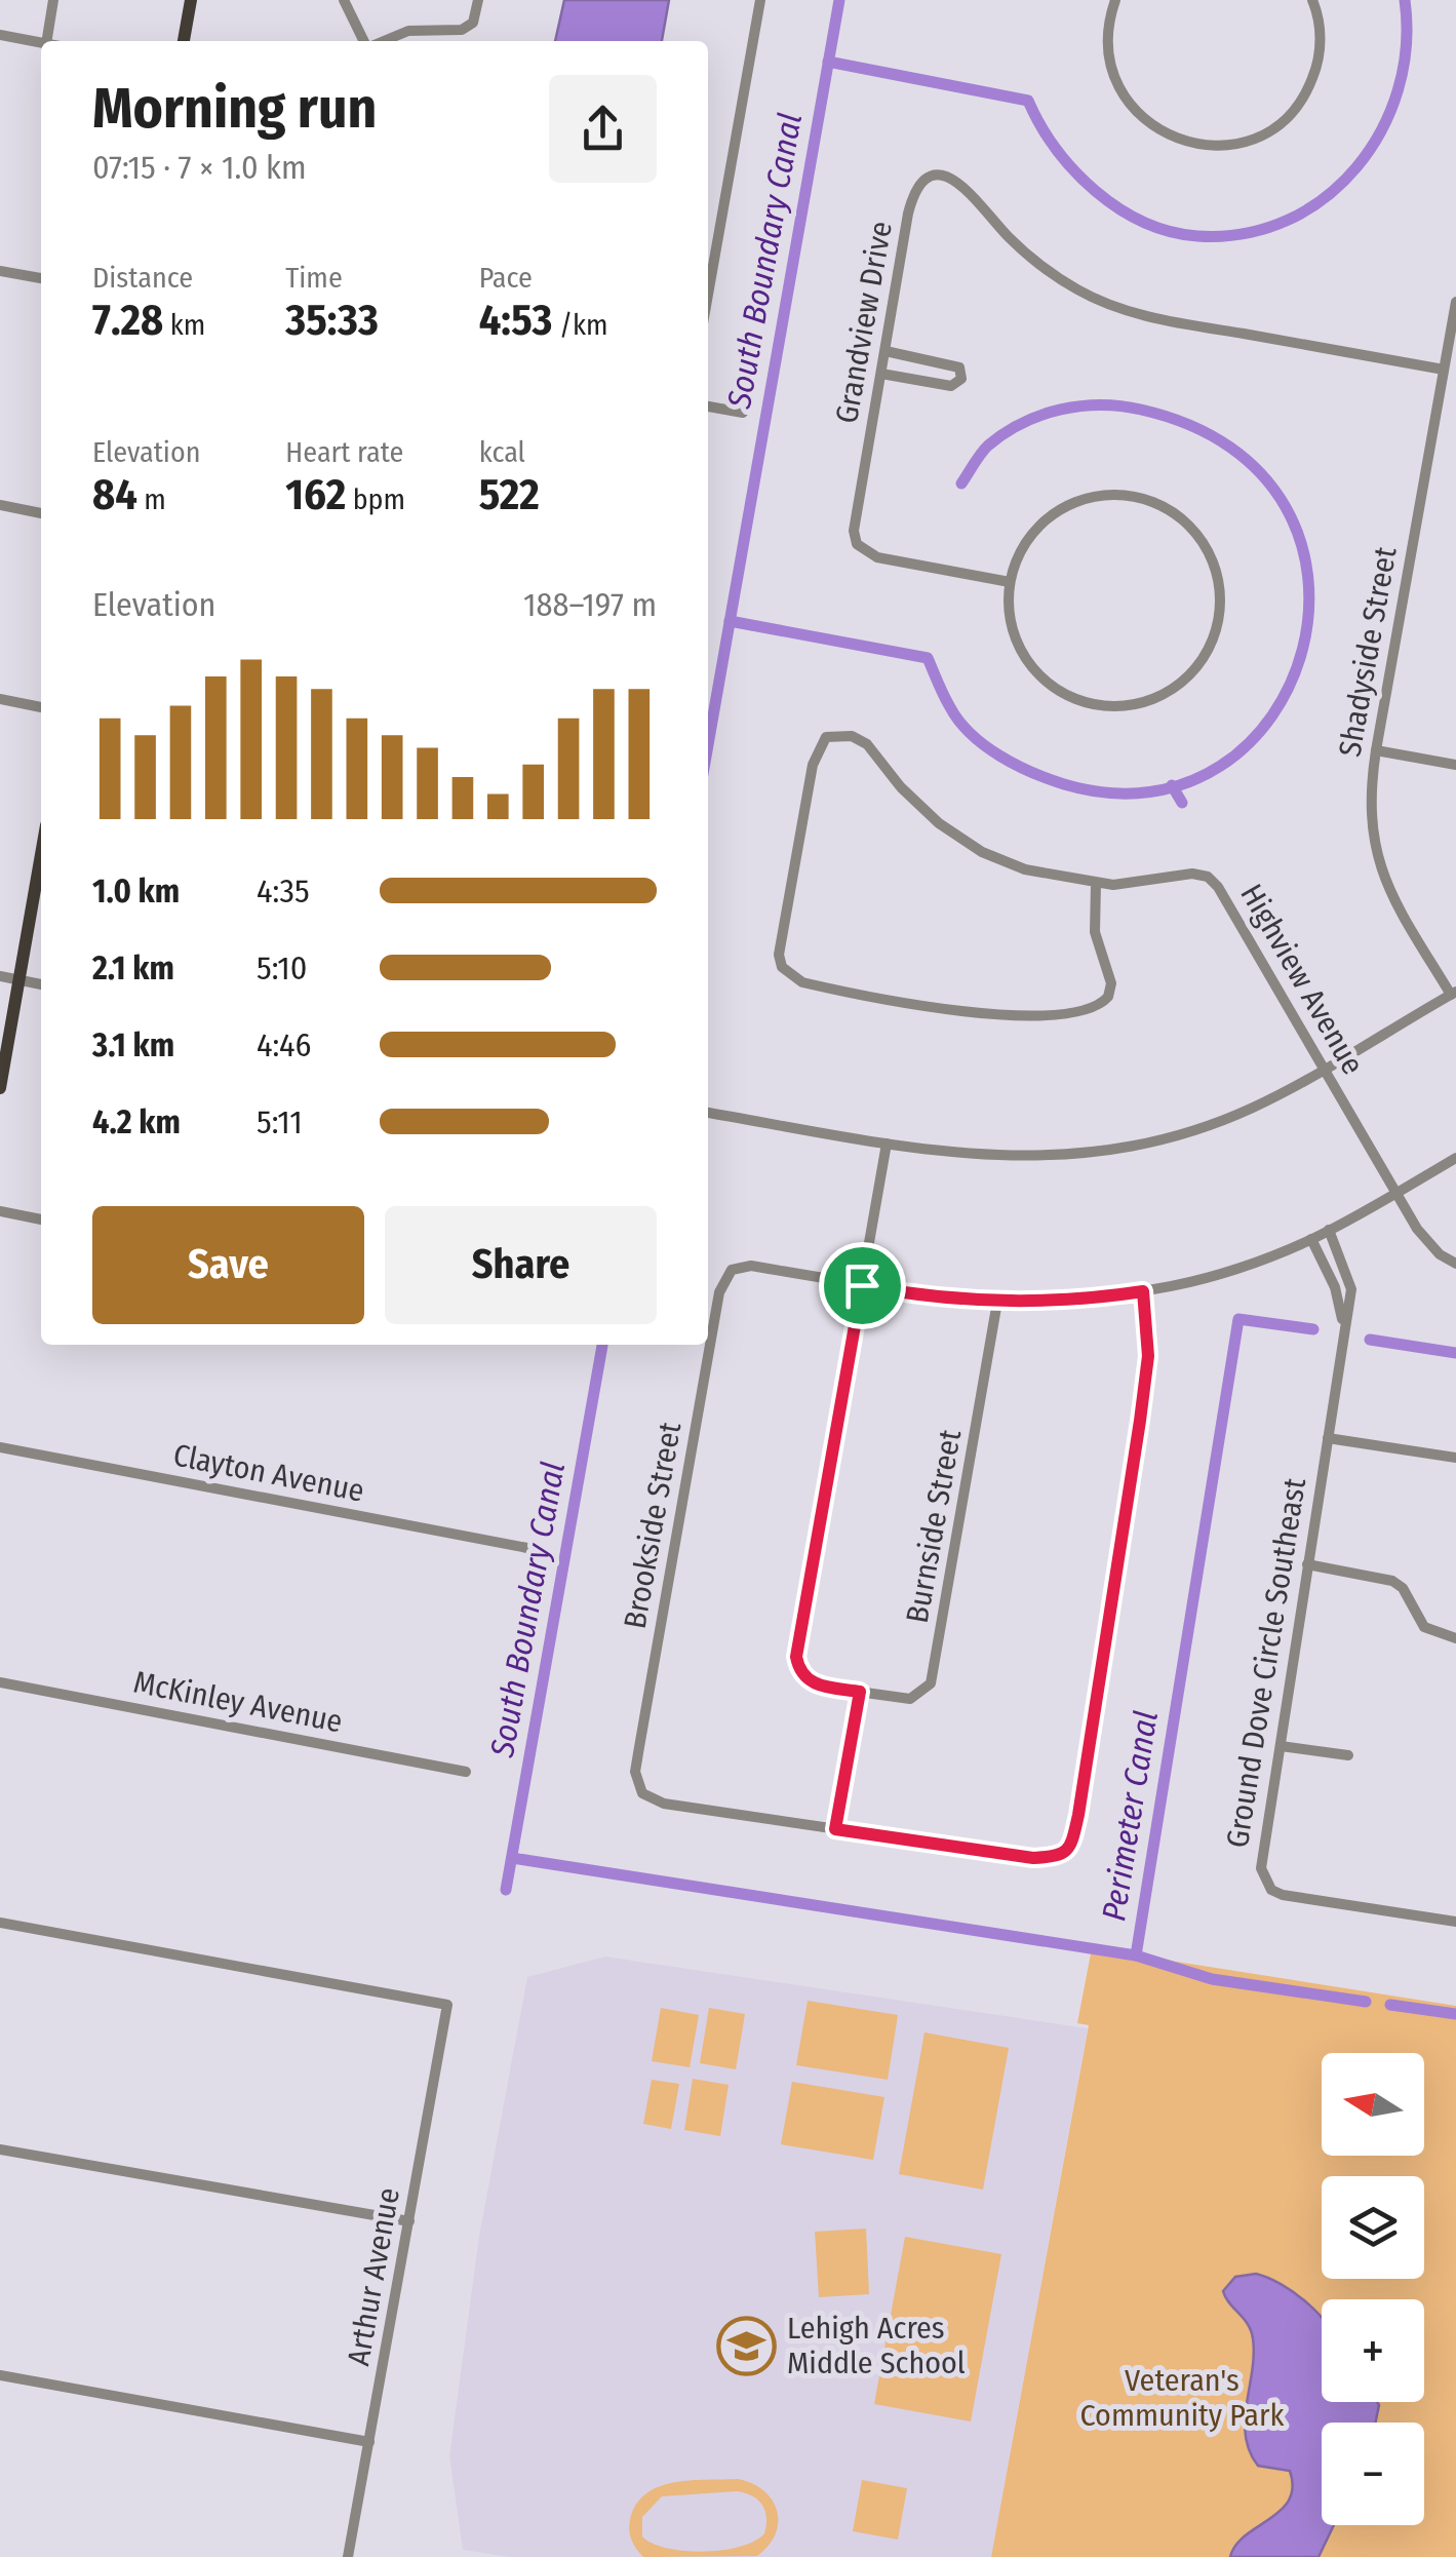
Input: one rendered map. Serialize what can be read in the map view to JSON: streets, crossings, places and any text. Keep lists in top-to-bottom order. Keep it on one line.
{"streets":{"street":["Grandview Drive","Shadyside Street","Highview Avenue","Clayton Avenue","Brookside Street","Burnside Street","Ground Dove Circle Southeast","McKinley Avenue","Arthur Avenue"]},"crossings":[["Grandview Drive","Shadyside Street"],["Brookside Street","Burnside Street"]],"water":["South Boundary Canal","Perimeter Canal"],"parks":["Veteran's Community Park"],"places":{"school or university":["Lehigh Acres Middle School"]},"north":"left","page":{"heading":["Morning run","07:15 · 7 × 1.0 km"],"stats":[["Distance","7.28 km"],["Time","35:33"],["Pace","4:53 /km"],["Elevation","84 m"],["Heart rate","162 bpm"],["kcal","522"]],"chart":["Elevation","188–197 m"],"list":[{"name":"1.0 km","note":"4:35"},{"name":"2.1 km","note":"5:10"},{"name":"3.1 km","note":"4:46"},{"name":"4.2 km","note":"5:11"}],"buttons":["Save","Share"],"map_buttons":["+","−"]}}
